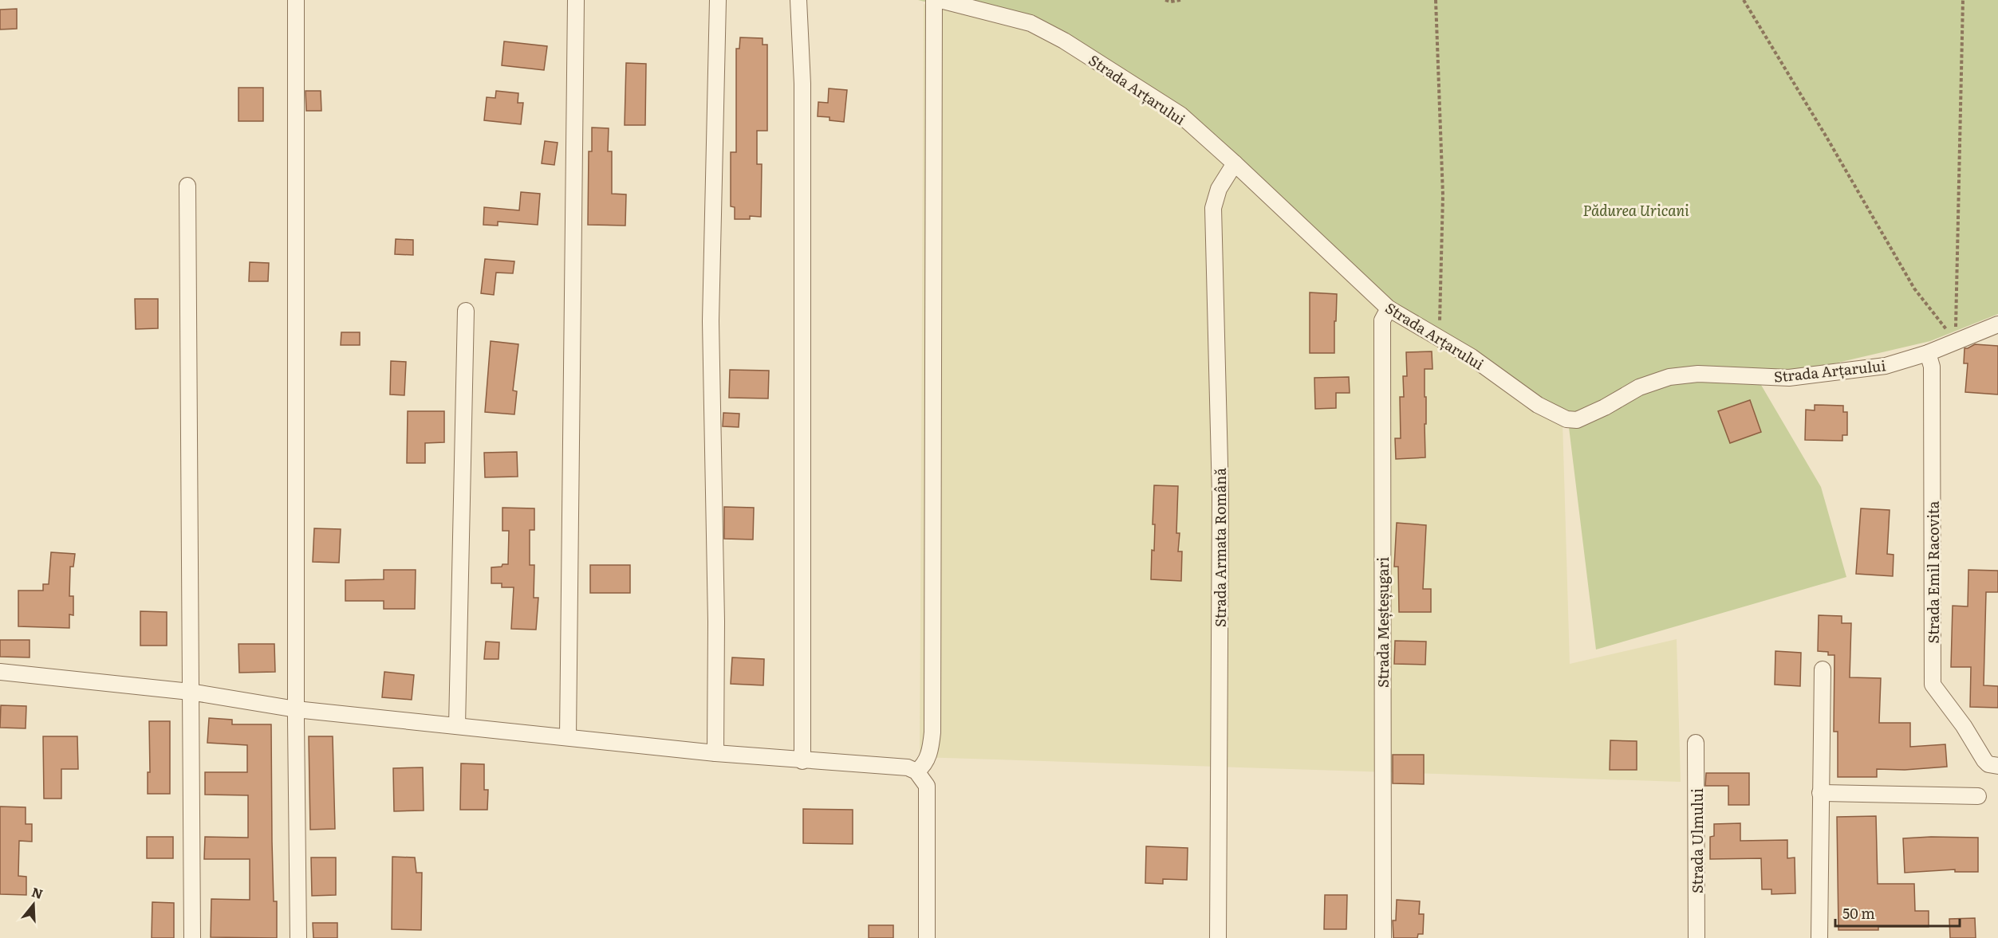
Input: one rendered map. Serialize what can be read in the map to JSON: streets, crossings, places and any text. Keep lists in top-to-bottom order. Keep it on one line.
{"streets":{"street":["Strada Arțarului","Strada Armata Română","Strada Emil Racovita","Strada Meșteșugari","Strada Ulmului"]},"crossings":[["Strada Arțarului","Strada Armata Română"],["Strada Arțarului","Strada Emil Racovita"],["Strada Arțarului","Strada Meșteșugari"]],"parks":["Pădurea Uricani"],"scale_bar":"50 m","north":"top"}
